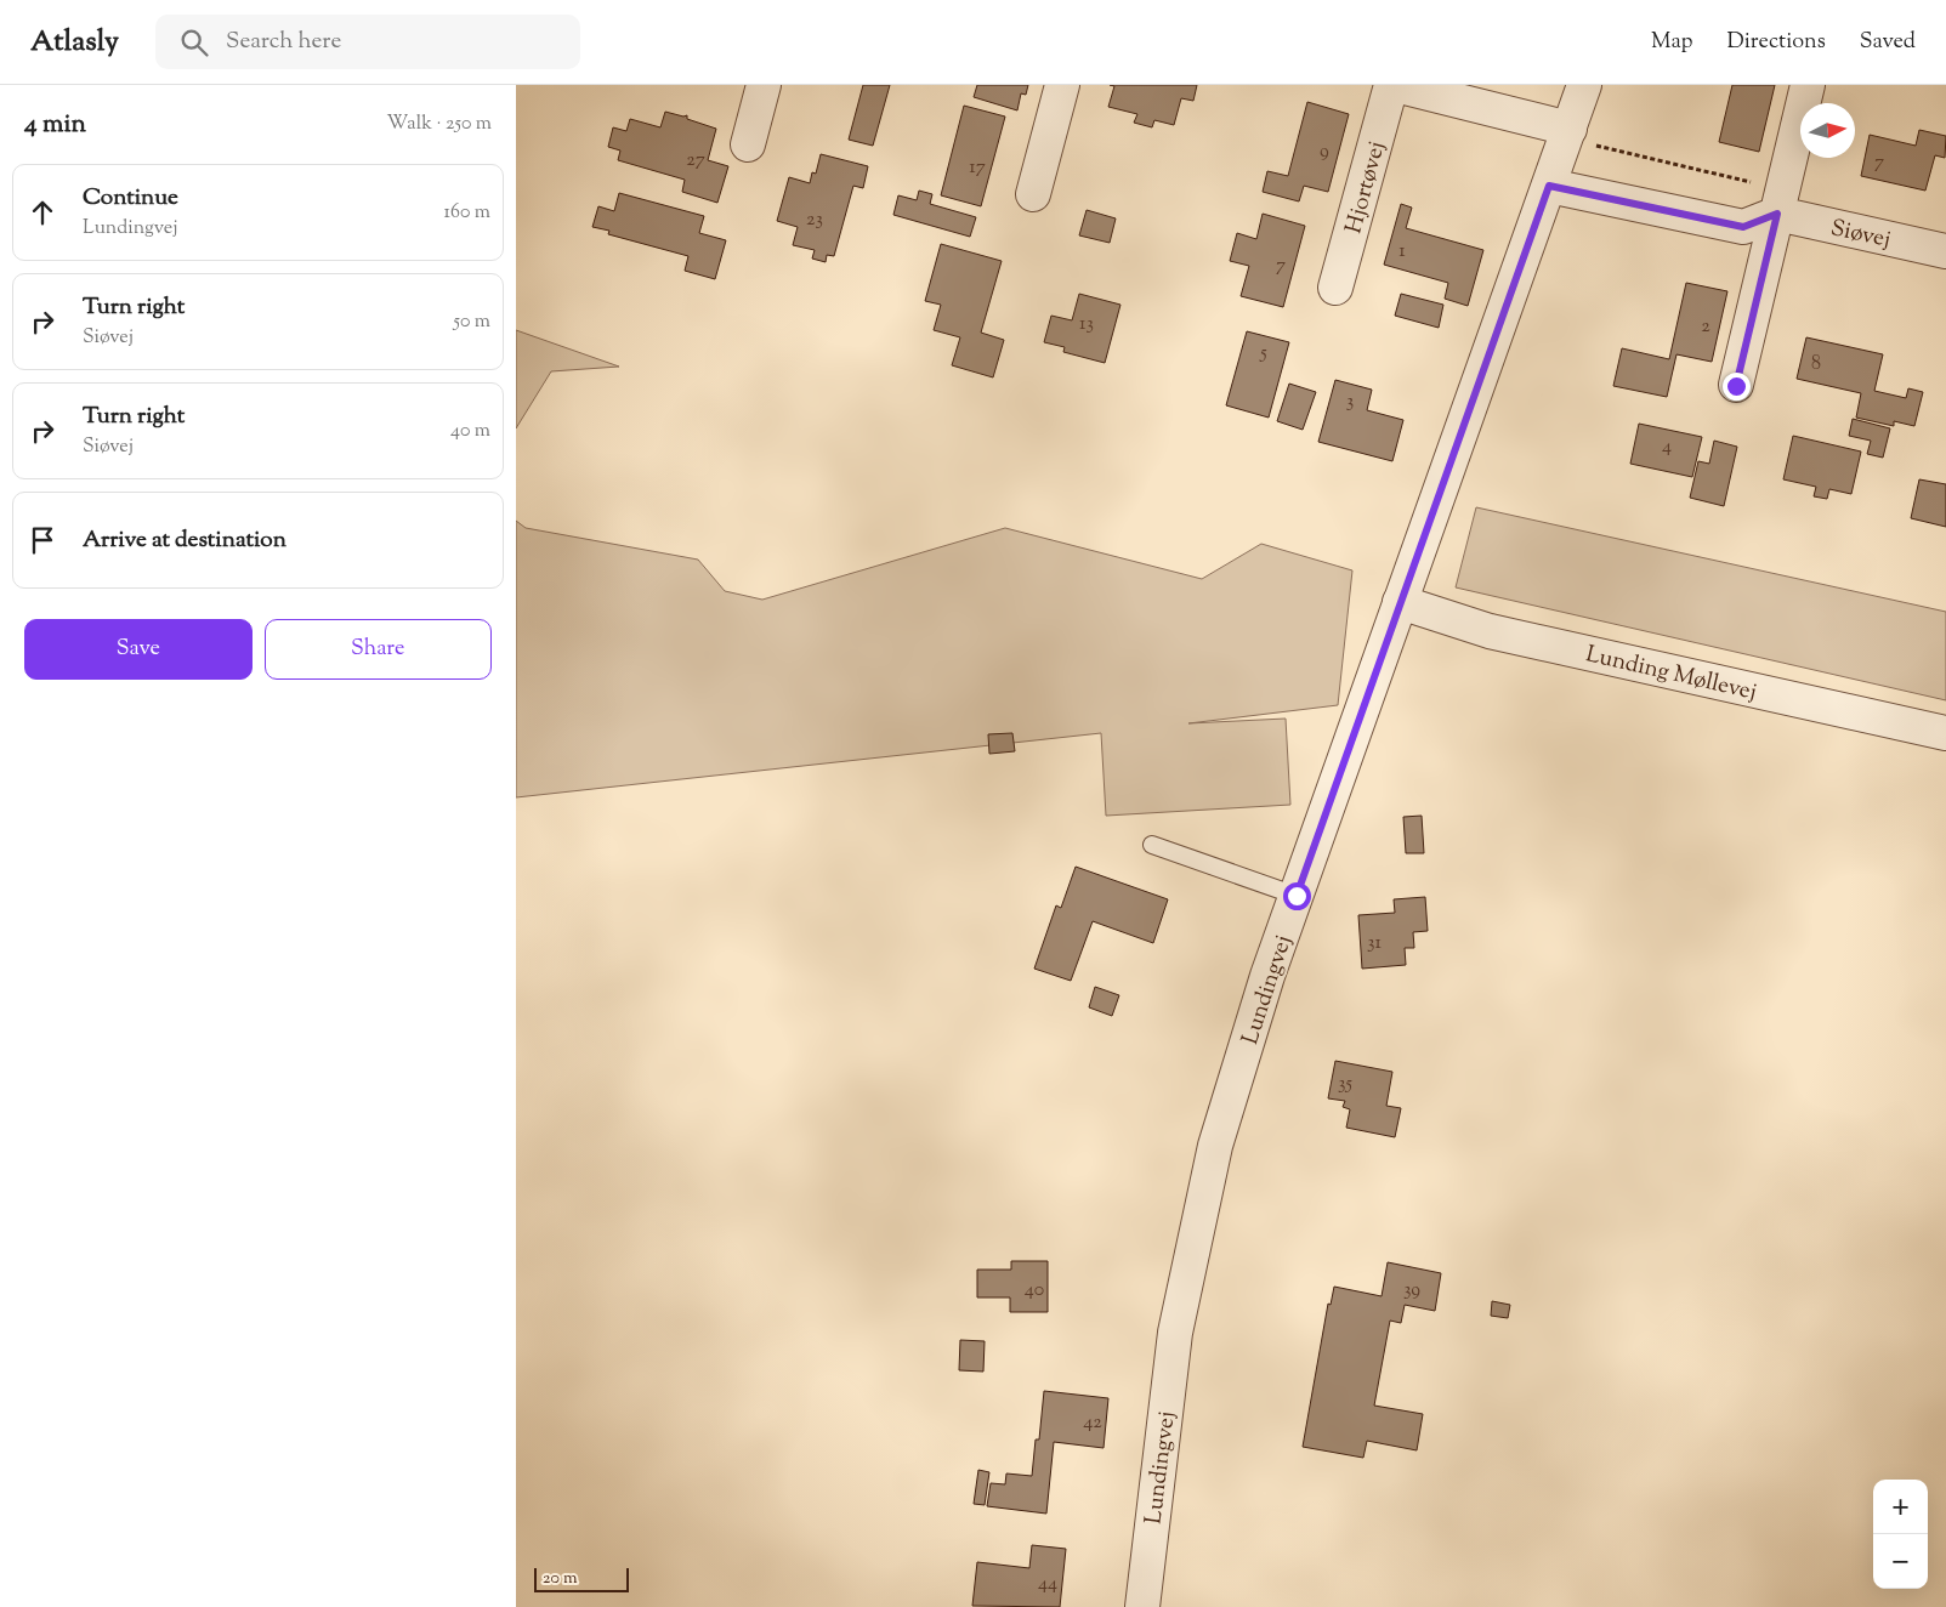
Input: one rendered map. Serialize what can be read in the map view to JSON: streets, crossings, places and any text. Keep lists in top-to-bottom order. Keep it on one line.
{"streets":{"street":["Hjortøvej","Siøvej","Lunding Møllevej","Lundingvej"]},"crossings":[["Hjortøvej","Lundingvej"],["Lunding Møllevej","Lundingvej"]],"house_numbers":["9","27","7","17","23","1","7","13","2","5","8","3","4","31","35","40","39","42","44"],"scale_bar":"20 m","north":"right","page":{"header":"Atlasly","search":"Search here","nav":["Map","Directions","Saved"],"heading":["4 min","Walk · 250 m"],"list":[["Continue","Lundingvej","160 m"],["Turn right","Siøvej","50 m"],["Turn right","Siøvej","40 m"],"Arrive at destination"],"buttons":["Save","Share"],"map_buttons":["+","−"],"scale":"20 m"}}
